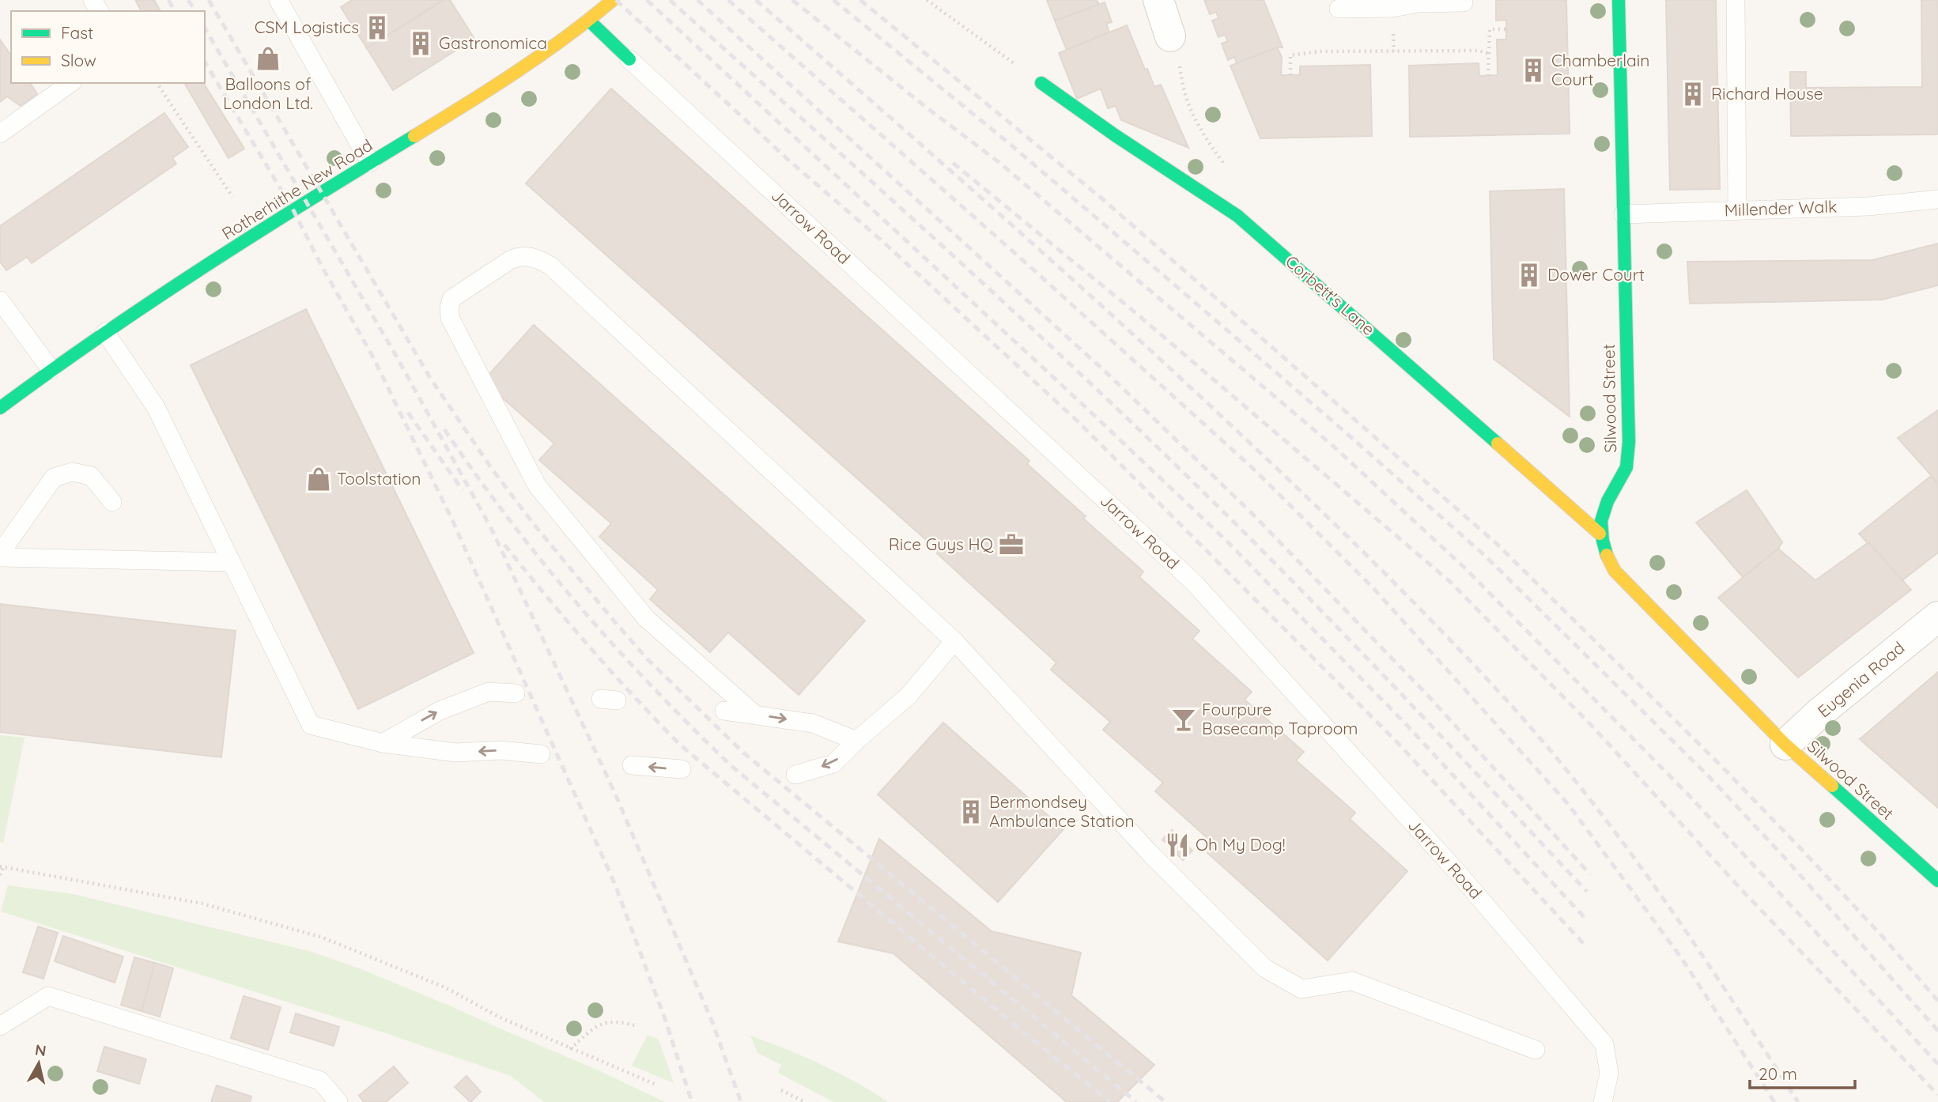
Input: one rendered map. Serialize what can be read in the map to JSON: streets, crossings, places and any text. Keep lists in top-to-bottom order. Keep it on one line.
{"streets":{"street":["Rotherhithe New Road","Jarrow Road","Corbett's Lane","Silwood Street","Eugenia Road"],"lane":["Millender Walk"]},"crossings":[["Rotherhithe New Road","Jarrow Road"],["Millender Walk","Silwood Street"],["Corbett's Lane","Silwood Street"],["Silwood Street","Eugenia Road"]],"places":{"building":["CSM Logistics","Gastronomica","Chamberlain Court","Richard House","Dower Court","Bermondsey Ambulance Station"],"shop":["Balloons of London Ltd.","Toolstation"],"office":["Rice Guys HQ"],"bar":["Fourpure Basecamp Taproom"],"restaurant":["Oh My Dog!"]},"legend":["Fast","Slow"],"scale_bar":"20 m","north":"top"}
